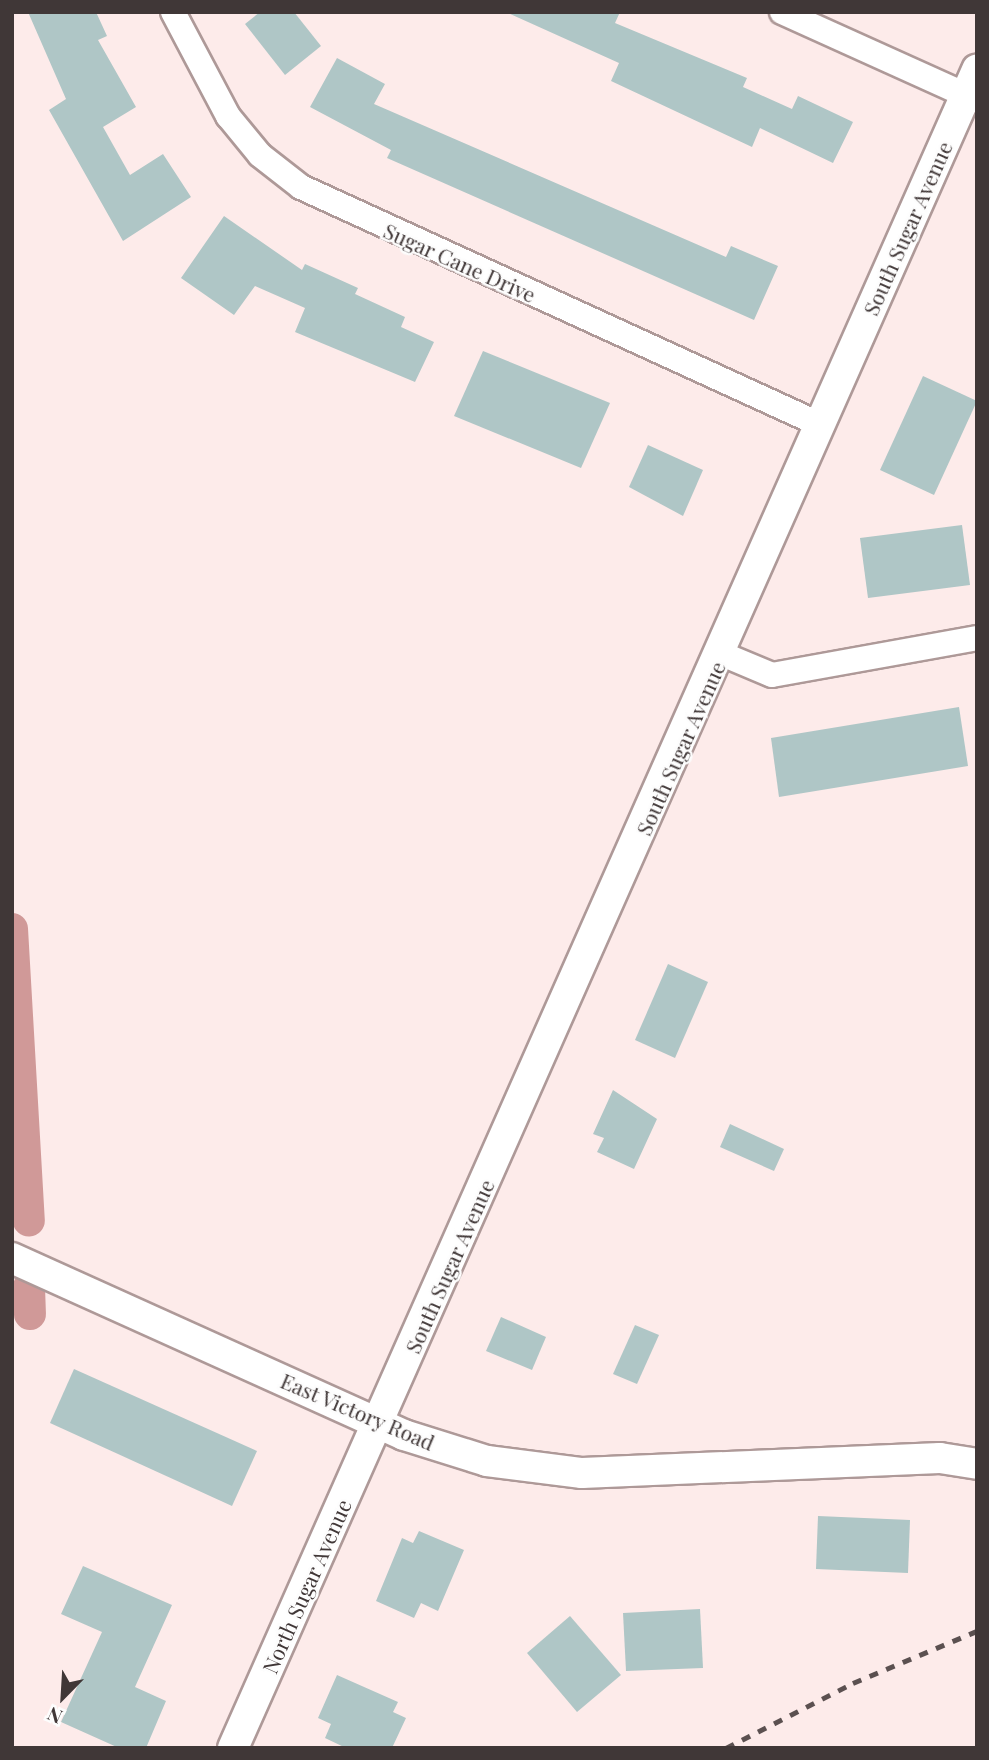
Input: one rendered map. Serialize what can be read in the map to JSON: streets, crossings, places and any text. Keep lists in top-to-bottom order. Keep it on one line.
{"streets":{"street":["South Sugar Avenue","Sugar Cane Drive","East Victory Road","North Sugar Avenue"]},"crossings":[["South Sugar Avenue","Sugar Cane Drive"],["South Sugar Avenue","East Victory Road"],["South Sugar Avenue","North Sugar Avenue"],["East Victory Road","North Sugar Avenue"]],"north":"bottom left"}
